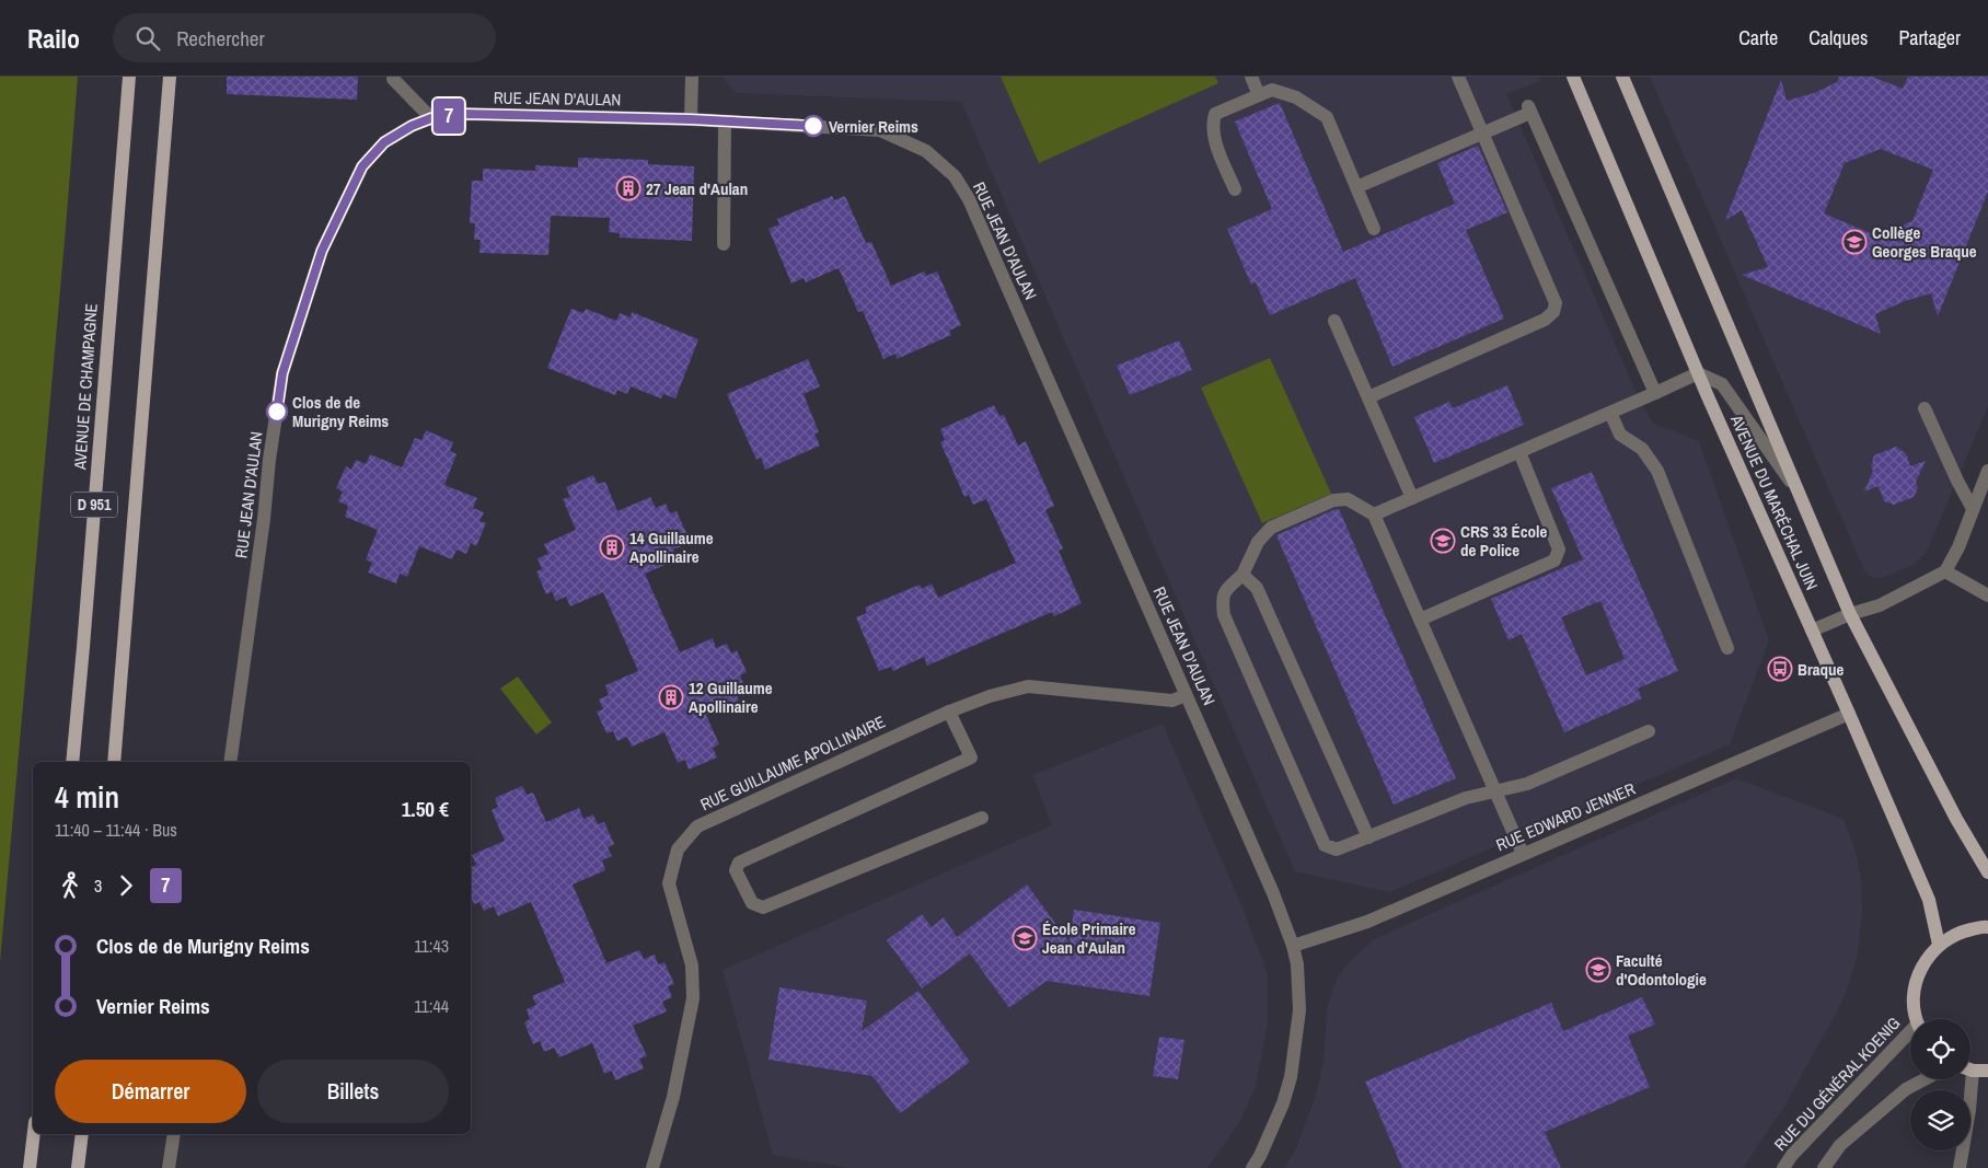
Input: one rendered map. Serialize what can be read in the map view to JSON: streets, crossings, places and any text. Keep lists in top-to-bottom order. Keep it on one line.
{"streets":{"main road":["AVENUE DE CHAMPAGNE","AVENUE DU MARÉCHAL JUIN","D 951"],"street":["RUE JEAN D'AULAN","RUE GUILLAUME APOLLINAIRE","RUE EDWARD JENNER","RUE DU GÉNÉRAL KOENIG"]},"crossings":[["RUE JEAN D'AULAN","RUE GUILLAUME APOLLINAIRE"],["RUE JEAN D'AULAN","RUE EDWARD JENNER"],["AVENUE DU MARÉCHAL JUIN","RUE EDWARD JENNER"]],"places":{"other":["Vernier Reims","Clos de de Murigny Reims"],"building":["27 Jean d'Aulan","14 Guillaume Apollinaire","12 Guillaume Apollinaire"],"school or university":["Collège Georges Braque","CRS 33 École de Police","École Primaire Jean d'Aulan","Faculté d'Odontologie"],"bus stop":["Braque"]},"lines":["bus line 7"],"page":{"header":"Railo","search":"Rechercher","nav":["Carte","Calques","Partager"],"on_map":"7","heading":["4 min","11:40 – 11:44 · Bus","1.50 €"],"legs":["3","7"],"list":[{"name":"Clos de de Murigny Reims","value":"11:43"},{"name":"Vernier Reims","value":"11:44"}],"buttons":["Démarrer","Billets"]}}
